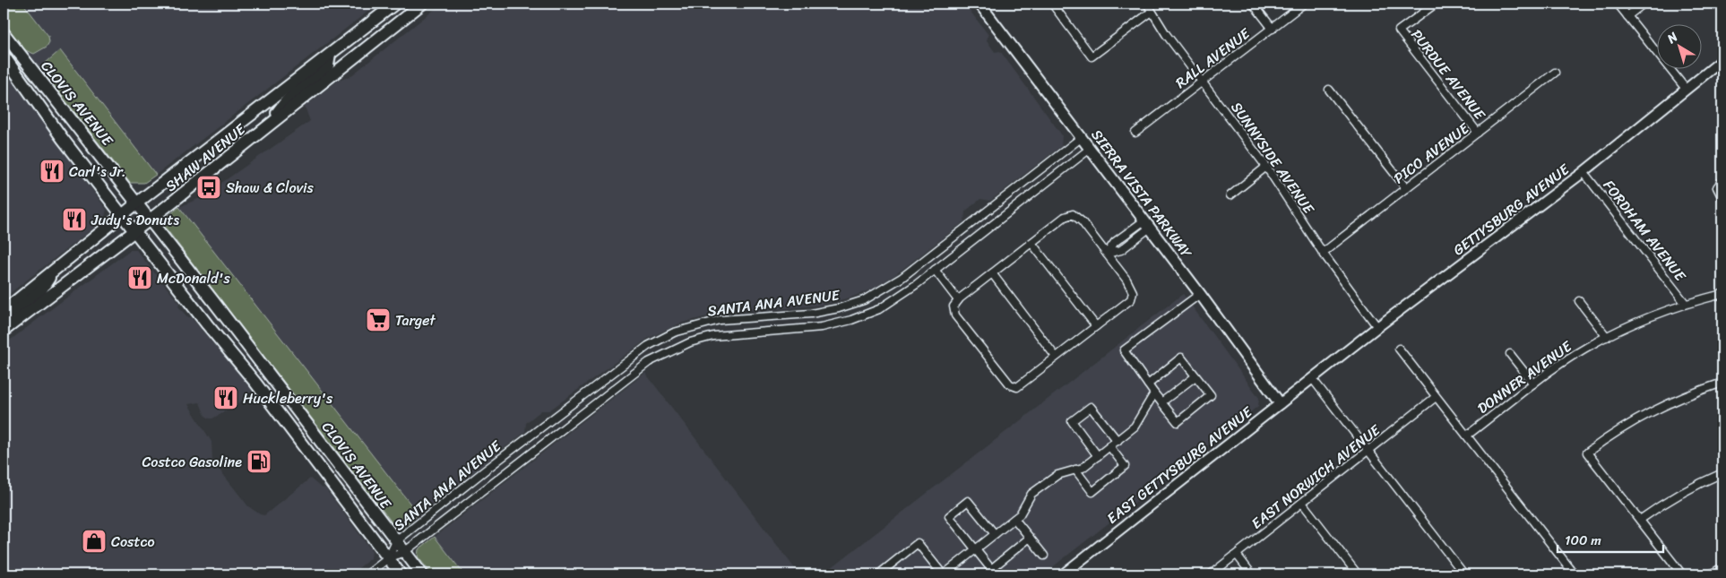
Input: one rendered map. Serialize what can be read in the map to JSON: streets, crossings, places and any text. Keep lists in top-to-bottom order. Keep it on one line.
{"streets":{"main road":["CLOVIS AVENUE","SHAW AVENUE","SIERRA VISTA PARKWAY"],"street":["RALL AVENUE","PURDUE AVENUE","PICO AVENUE","SUNNYSIDE AVENUE","GETTYSBURG AVENUE","FORDHAM AVENUE","SANTA ANA AVENUE","DONNER AVENUE","EAST GETTYSBURG AVENUE","EAST NORWICH AVENUE"]},"crossings":[["RALL AVENUE","SUNNYSIDE AVENUE"],["PURDUE AVENUE","PICO AVENUE"],["CLOVIS AVENUE","SHAW AVENUE"],["CLOVIS AVENUE","SANTA ANA AVENUE"],["PICO AVENUE","SUNNYSIDE AVENUE"],["SUNNYSIDE AVENUE","GETTYSBURG AVENUE"],["SIERRA VISTA PARKWAY","SANTA ANA AVENUE"],["SIERRA VISTA PARKWAY","EAST GETTYSBURG AVENUE"],["GETTYSBURG AVENUE","FORDHAM AVENUE"],["GETTYSBURG AVENUE","EAST GETTYSBURG AVENUE"],["FORDHAM AVENUE","DONNER AVENUE"]],"places":{"restaurant":["Carl's Jr.","Judy's Donuts","McDonald's","Huckleberry's"],"bus stop":["Shaw & Clovis"],"supermarket":["Target"],"fuel station":["Costco Gasoline"],"shop":["Costco"]},"scale_bar":"100 m","north":"top left"}
